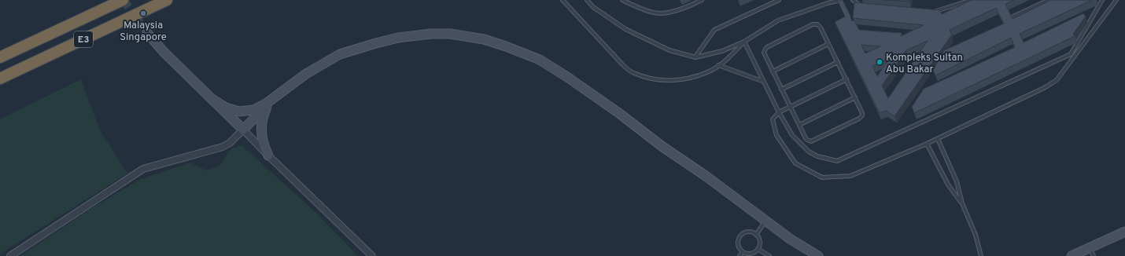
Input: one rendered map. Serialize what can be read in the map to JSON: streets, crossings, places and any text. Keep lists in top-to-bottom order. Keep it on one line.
{"streets":{"highway":["E3"]},"places":["Malaysia Singapore","Kompleks Sultan Abu Bakar"]}
